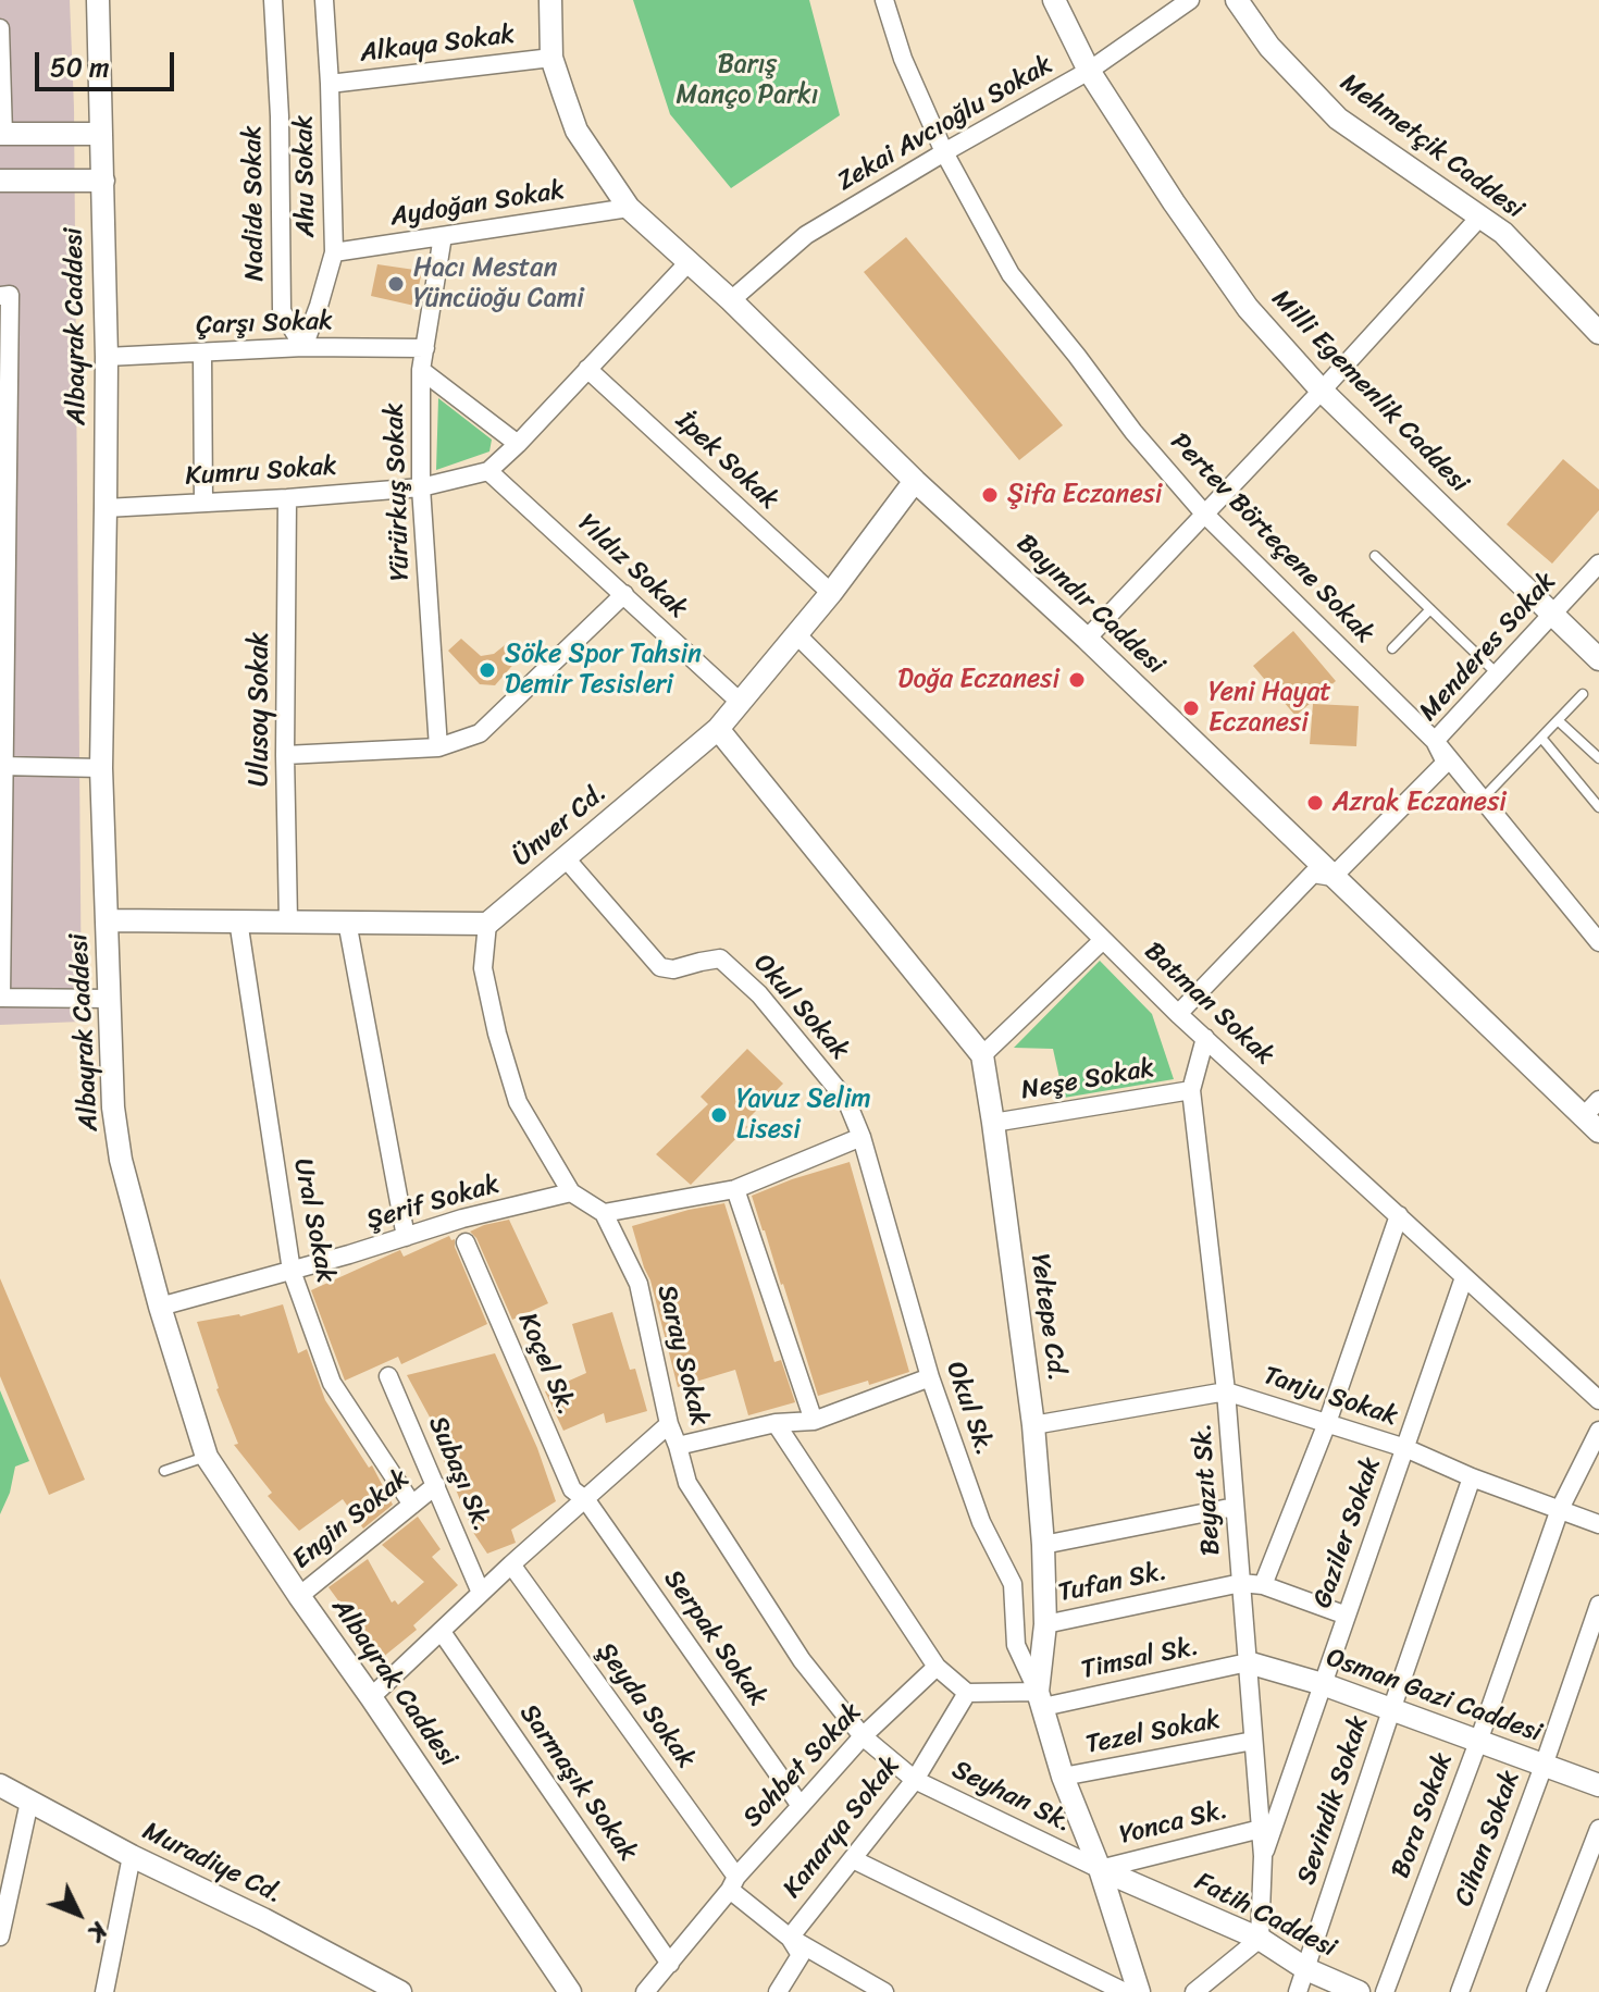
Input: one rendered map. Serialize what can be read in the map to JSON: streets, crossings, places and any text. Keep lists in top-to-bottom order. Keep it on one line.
{"streets":{"street":["Alkaya Sokak","Zekai Avcıoğlu Sokak","Mehmetçik Caddesi","Ahu Sokak","Nadide Sokak","Aydoğan Sokak","Çarşı Sokak","Albayrak Caddesi","Milli Egemenlik Caddesi","İpek Sokak","Kumru Sokak","Yürürkuş Sokak","Pertev Börteçene Sokak","Yıldız Sokak","Bayındır Caddesi","Menderes Sokak","Ulusoy Sokak","Ünver Cd.","Batman Sokak","Okul Sokak","Neşe Sokak","Şerif Sokak","Ural Sokak","Yeltepe Cd.","Saray Sokak","Koçel Sk.","Tanju Sokak","Okul Sk.","Subaşı Sk.","Beyazıt Sk.","Engin Sokak","Gaziler Sokak","Tufan Sk.","Serpak Sokak","Timsal Sk.","Osman Gazi Caddesi","Şeyda Sokak","Tezel Sokak","Sohbet Sokak","Sarmaşık Sokak","Seyhan Sk.","Sevindik Sokak","Bora Sokak","Yonca Sk.","Kanarya Sokak","Cihan Sokak","Muradiye Cd.","Fatih Caddesi"]},"crossings":[["Alkaya Sokak","Ahu Sokak"],["Alkaya Sokak","Bayındır Caddesi"],["Zekai Avcıoğlu Sokak","Milli Egemenlik Caddesi"],["Zekai Avcıoğlu Sokak","Pertev Börteçene Sokak"],["Zekai Avcıoğlu Sokak","Bayındır Caddesi"],["Ahu Sokak","Nadide Sokak"],["Ahu Sokak","Aydoğan Sokak"],["Ahu Sokak","Çarşı Sokak"],["Nadide Sokak","Çarşı Sokak"],["Aydoğan Sokak","Yürürkuş Sokak"],["Aydoğan Sokak","Bayındır Caddesi"],["Çarşı Sokak","Albayrak Caddesi"],["Çarşı Sokak","Yürürkuş Sokak"],["Albayrak Caddesi","Kumru Sokak"],["Albayrak Caddesi","Şerif Sokak"],["Albayrak Caddesi","Engin Sokak"],["Milli Egemenlik Caddesi","Menderes Sokak"],["İpek Sokak","Ünver Cd."],["Kumru Sokak","Yürürkuş Sokak"],["Kumru Sokak","Yıldız Sokak"],["Kumru Sokak","Ulusoy Sokak"],["Pertev Börteçene Sokak","Menderes Sokak"],["Yıldız Sokak","Ünver Cd."],["Bayındır Caddesi","Menderes Sokak"],["Bayındır Caddesi","Ünver Cd."],["Menderes Sokak","Batman Sokak"],["Ünver Cd.","Batman Sokak"],["Ünver Cd.","Okul Sokak"],["Ünver Cd.","Yeltepe Cd."],["Batman Sokak","Beyazıt Sk."],["Batman Sokak","Gaziler Sokak"],["Okul Sokak","Okul Sk."],["Neşe Sokak","Yeltepe Cd."],["Neşe Sokak","Beyazıt Sk."],["Şerif Sokak","Ural Sokak"],["Ural Sokak","Engin Sokak"],["Yeltepe Cd.","Tanju Sokak"],["Yeltepe Cd.","Okul Sk."],["Yeltepe Cd.","Tufan Sk."],["Yeltepe Cd.","Timsal Sk."],["Yeltepe Cd.","Tezel Sokak"],["Yeltepe Cd.","Seyhan Sk."],["Yeltepe Cd.","Yonca Sk."],["Yeltepe Cd.","Fatih Caddesi"],["Saray Sokak","Sohbet Sokak"],["Saray Sokak","Seyhan Sk."],["Koçel Sk.","Serpak Sokak"],["Tanju Sokak","Beyazıt Sk."],["Tanju Sokak","Gaziler Sokak"],["Tanju Sokak","Sevindik Sokak"],["Tanju Sokak","Bora Sokak"],["Okul Sk.","Timsal Sk."],["Subaşı Sk.","Engin Sokak"],["Beyazıt Sk.","Gaziler Sokak"],["Beyazıt Sk.","Tufan Sk."],["Beyazıt Sk.","Timsal Sk."],["Beyazıt Sk.","Osman Gazi Caddesi"],["Beyazıt Sk.","Tezel Sokak"],["Beyazıt Sk.","Yonca Sk."],["Beyazıt Sk.","Fatih Caddesi"],["Gaziler Sokak","Tufan Sk."],["Gaziler Sokak","Osman Gazi Caddesi"],["Serpak Sokak","Sohbet Sokak"],["Timsal Sk.","Osman Gazi Caddesi"],["Osman Gazi Caddesi","Sevindik Sokak"],["Osman Gazi Caddesi","Bora Sokak"],["Osman Gazi Caddesi","Cihan Sokak"],["Şeyda Sokak","Sohbet Sokak"],["Şeyda Sokak","Kanarya Sokak"],["Sohbet Sokak","Sarmaşık Sokak"],["Sohbet Sokak","Seyhan Sk."],["Seyhan Sk.","Yonca Sk."],["Seyhan Sk.","Kanarya Sokak"],["Seyhan Sk.","Fatih Caddesi"],["Sevindik Sokak","Fatih Caddesi"],["Yonca Sk.","Fatih Caddesi"]],"parks":["Barış Manço Parkı"],"places":["Hacı Mestan Yüncüoğu Cami","Şifa Eczanesi","Söke Spor Tahsin Demir Tesisleri","Doğa Eczanesi","Yeni Hayat Eczanesi","Azrak Eczanesi","Yavuz Selim Lisesi"],"scale_bar":"50 m","north":"bottom right"}
